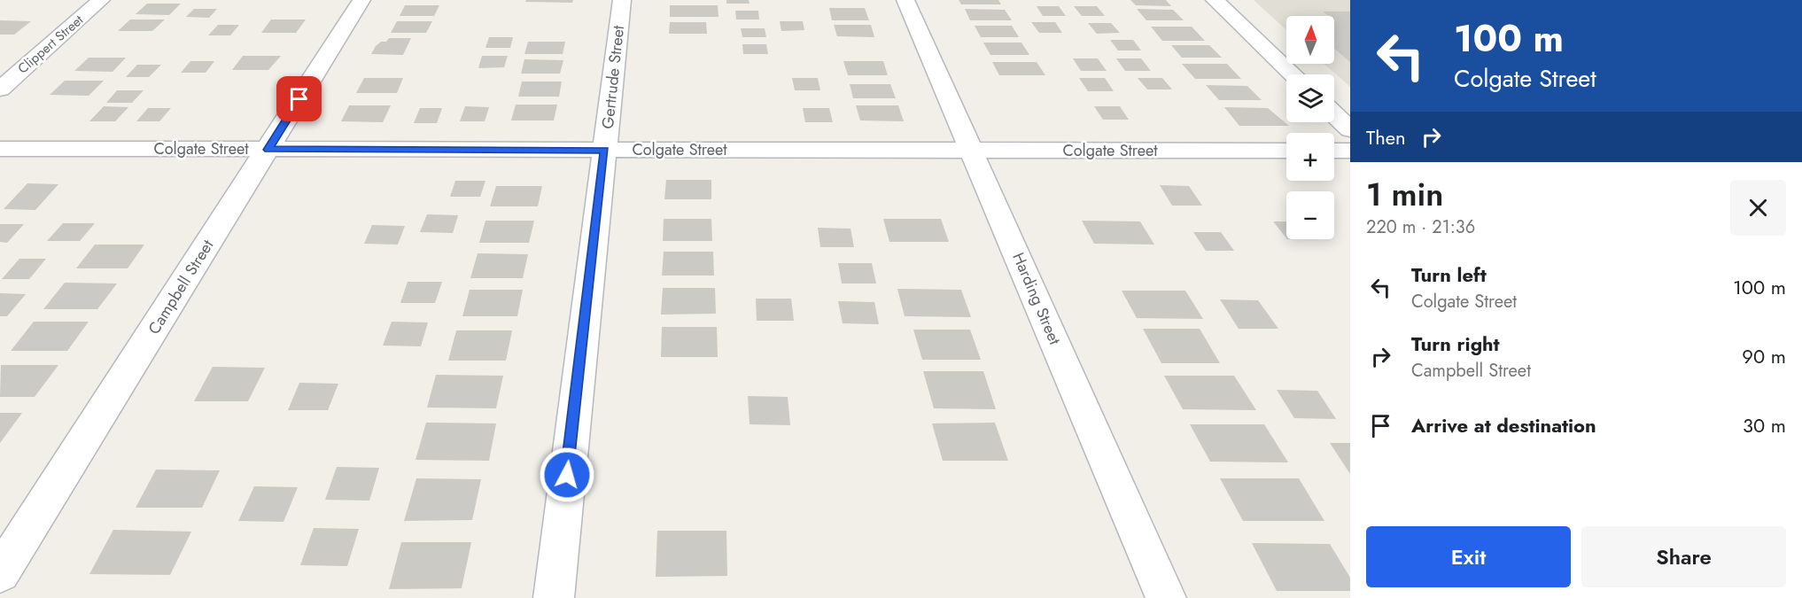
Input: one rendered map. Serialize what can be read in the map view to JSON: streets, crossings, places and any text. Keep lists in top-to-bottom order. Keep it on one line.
{"streets":{"street":["Clippert Street","Gertrude Street","Colgate Street","Campbell Street","Harding Street"]},"crossings":[["Gertrude Street","Colgate Street"],["Colgate Street","Campbell Street"],["Colgate Street","Harding Street"]],"north":"top","page":{"turn":["100 m","Colgate Street"],"map_buttons":["+","−"],"then":"Then","heading":["1 min","220 m · 21:36"],"list":[{"name":"Turn left","note":"Colgate Street","value":"100 m"},{"name":"Turn right","note":"Campbell Street","value":"90 m"},{"name":"Arrive at destination","value":"30 m"}],"buttons":["Exit","Share"]}}
